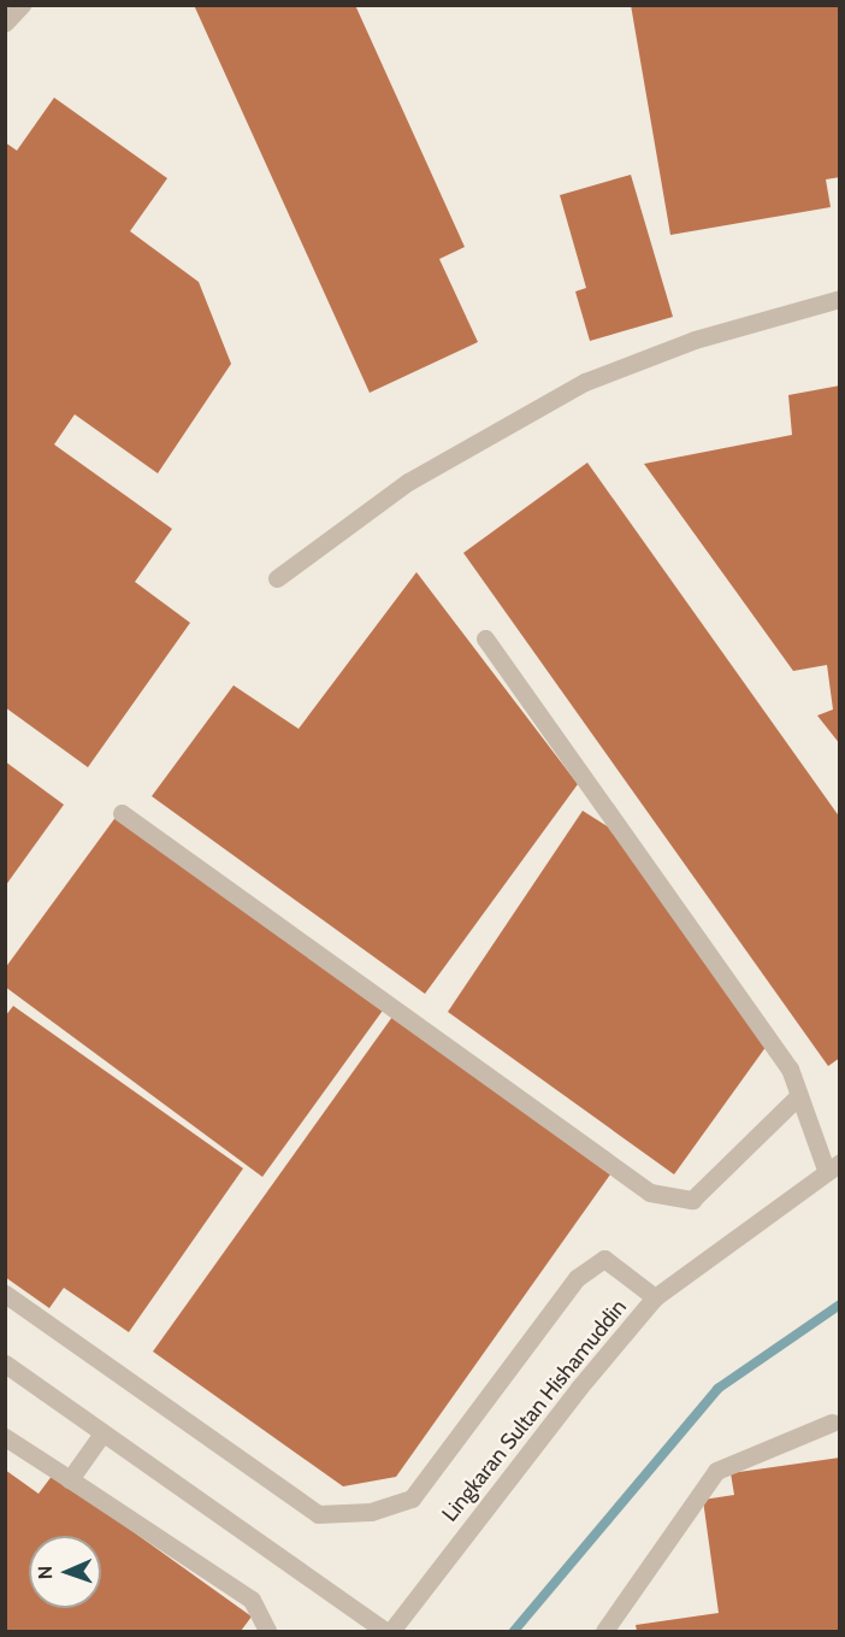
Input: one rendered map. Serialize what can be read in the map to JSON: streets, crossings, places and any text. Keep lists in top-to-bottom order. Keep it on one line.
{"streets":{"street":["Lingkaran Sultan Hishamuddin"]},"north":"left"}
